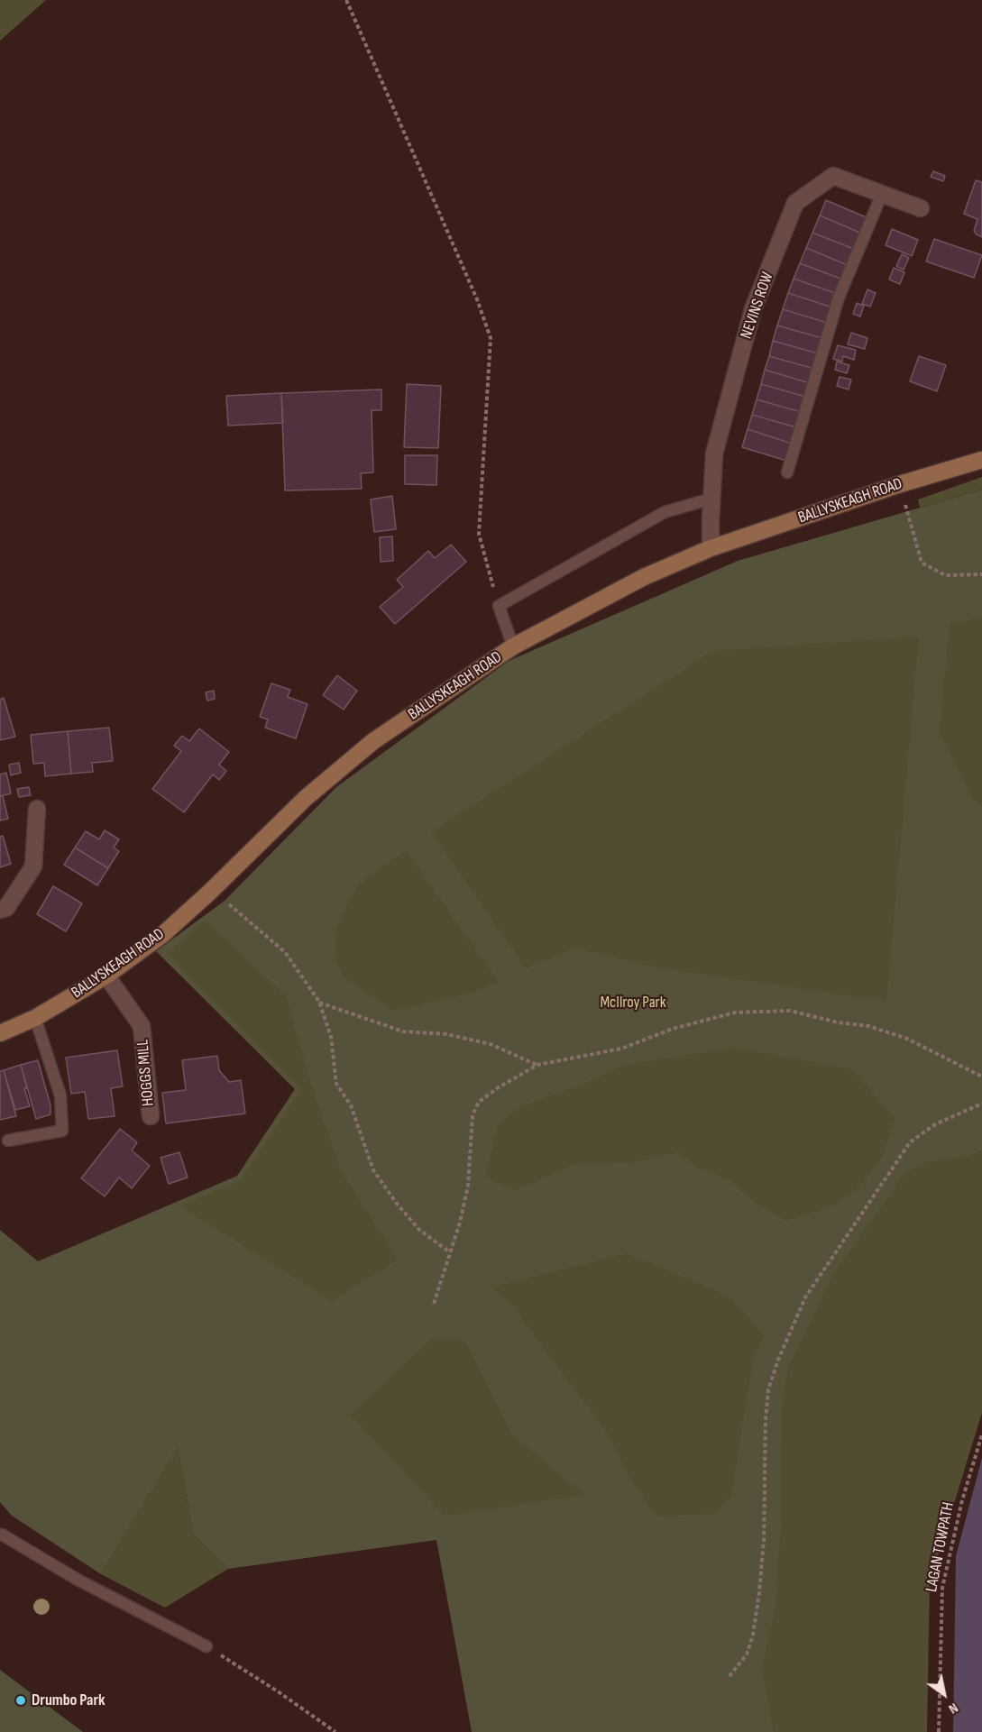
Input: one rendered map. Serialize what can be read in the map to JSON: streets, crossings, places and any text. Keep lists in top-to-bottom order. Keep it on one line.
{"streets":{"main road":["BALLYSKEAGH ROAD"],"street":["NEVINS ROW","HOGGS MILL"],"path":["LAGAN TOWPATH"]},"crossings":[["NEVINS ROW","BALLYSKEAGH ROAD"],["BALLYSKEAGH ROAD","HOGGS MILL"]],"parks":["McIlroy Park"],"places":["Drumbo Park"],"north":"bottom right"}
